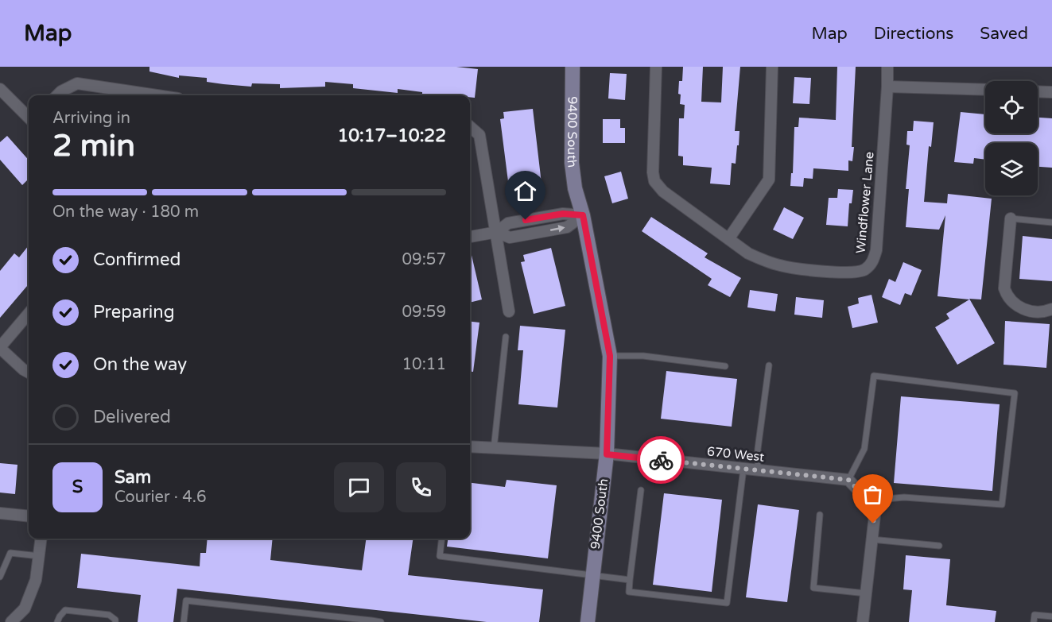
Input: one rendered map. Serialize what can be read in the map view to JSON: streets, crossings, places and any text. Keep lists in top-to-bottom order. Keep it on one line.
{"streets":{"street":["9400 South","Windflower Lane","670 West"]},"crossings":[["9400 South","670 West"]],"page":{"header":"Map","nav":["Map","Directions","Saved"],"heading":["2 min","Arriving in","10:17–10:22"],"panel":["Sam","Courier · 4.6"],"bar":"On the way · 180 m","list":[["Confirmed","09:57"],["Preparing","09:59"],["On the way","10:11"],"Delivered"],"round":"S"}}
